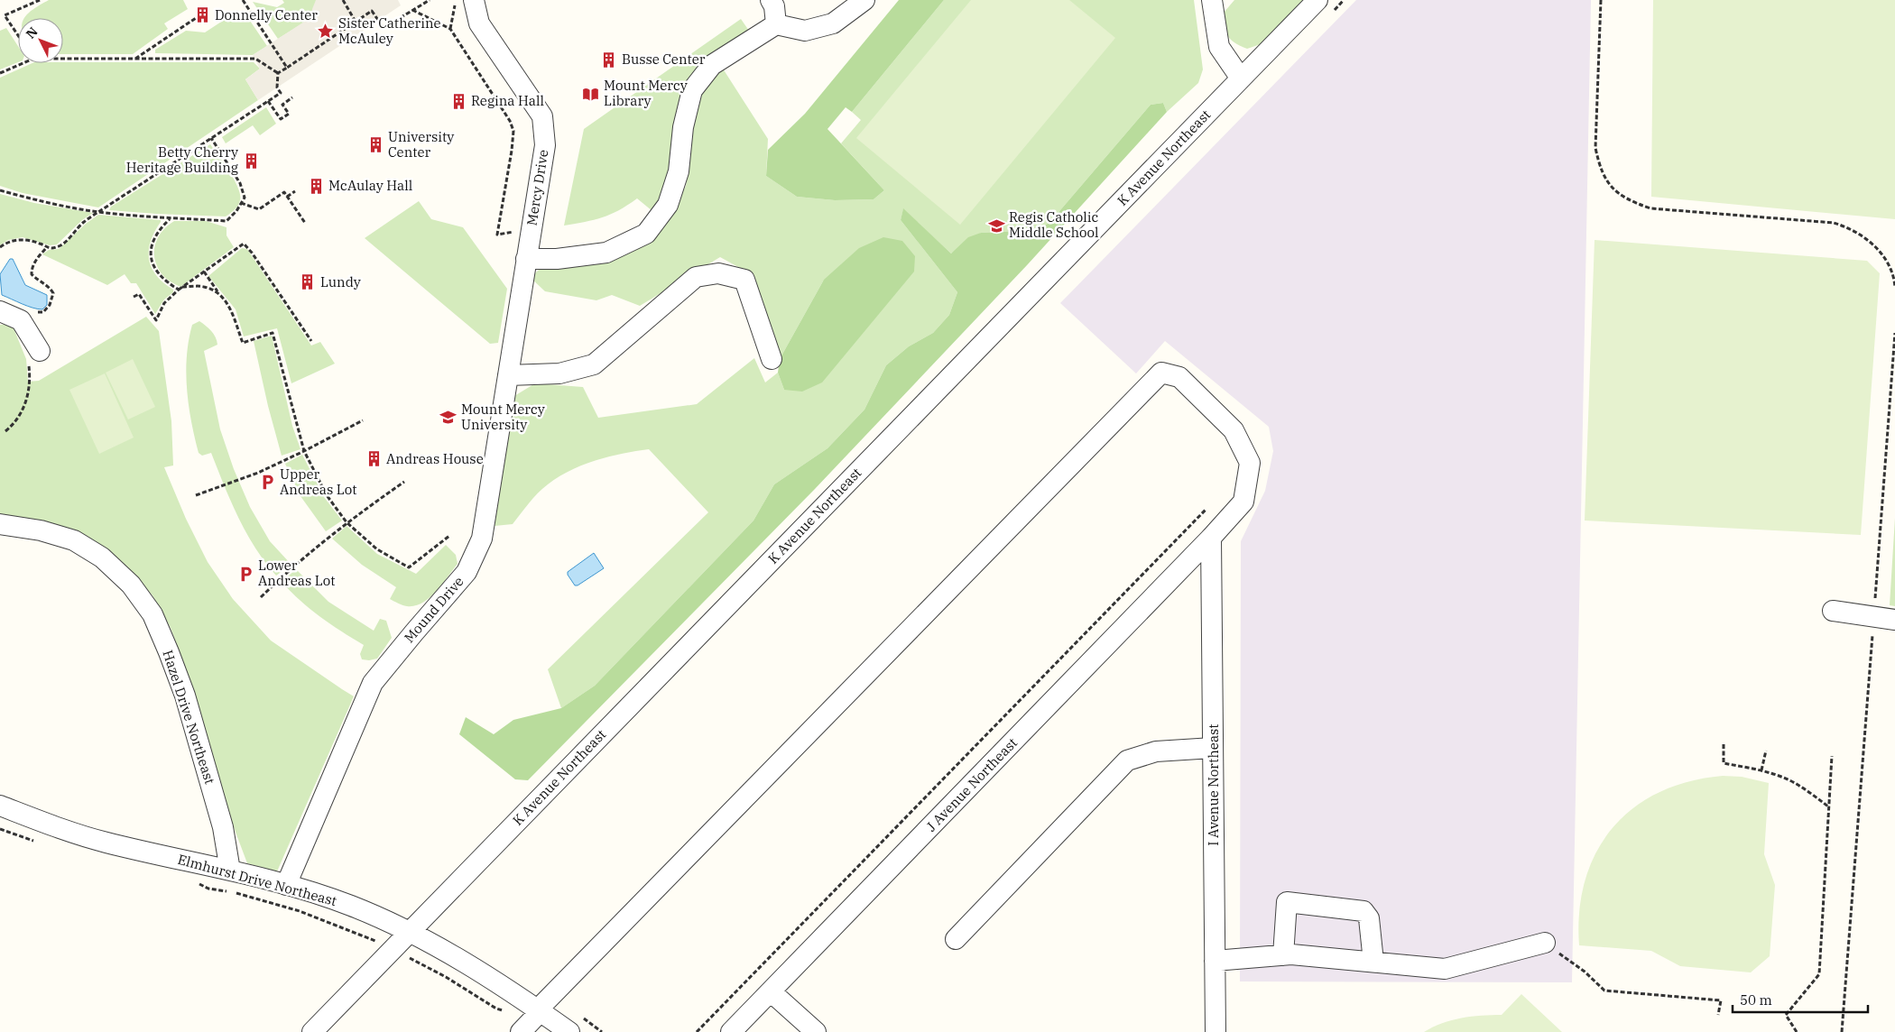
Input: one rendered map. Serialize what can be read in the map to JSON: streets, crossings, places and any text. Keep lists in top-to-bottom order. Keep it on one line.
{"streets":{"street":["K Avenue Northeast","Mercy Drive","Mound Drive","Hazel Drive Northeast","J Avenue Northeast","I Avenue Northeast","Elmhurst Drive Northeast"]},"crossings":[["K Avenue Northeast","Elmhurst Drive Northeast"],["Mercy Drive","Mound Drive"],["Mound Drive","Elmhurst Drive Northeast"],["Hazel Drive Northeast","Elmhurst Drive Northeast"],["J Avenue Northeast","I Avenue Northeast"],["J Avenue Northeast","Elmhurst Drive Northeast"]],"places":{"building":["Donnelly Center","Busse Center","Regina Hall","University Center","Betty Cherry Heritage Building","McAulay Hall","Lundy","Andreas House"],"place":["Sister Catherine McAuley"],"library":["Mount Mercy Library"],"school or university":["Regis Catholic Middle School","Mount Mercy University"],"parking":["Upper Andreas Lot","Lower Andreas Lot"]},"scale_bar":"50 m","north":"top left"}
